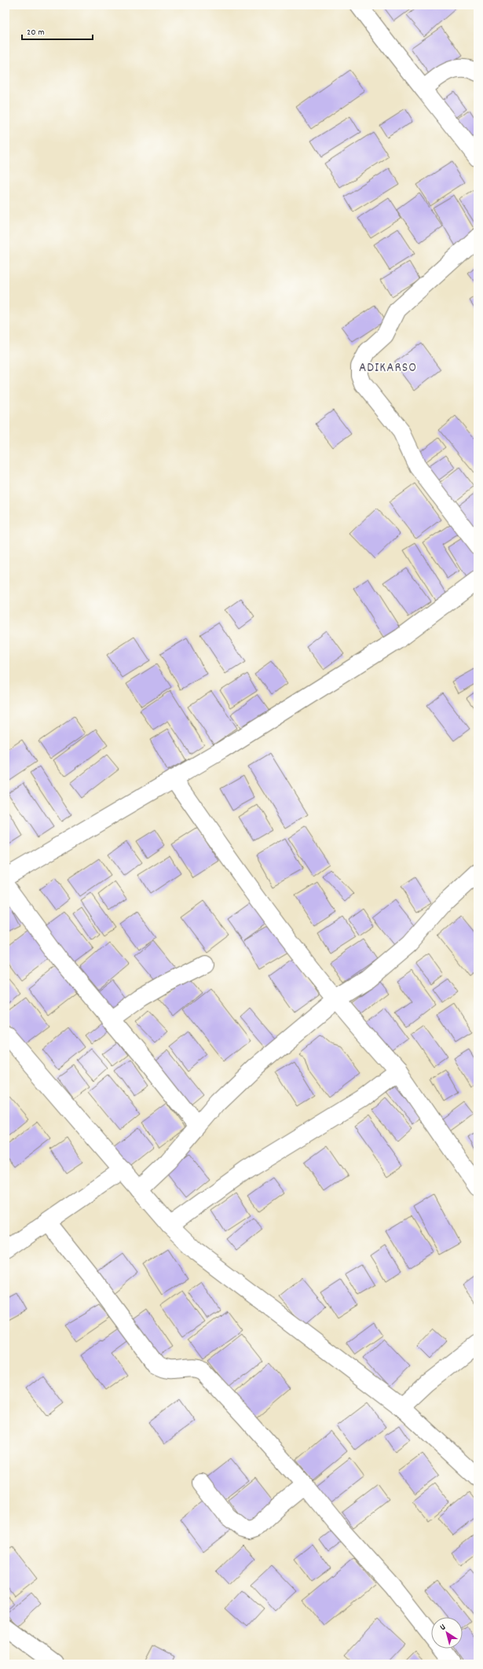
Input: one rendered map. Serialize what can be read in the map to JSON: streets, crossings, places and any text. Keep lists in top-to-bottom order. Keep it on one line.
{"districts":["ADIKARSO"],"scale_bar":"20 m","north":"top left"}
